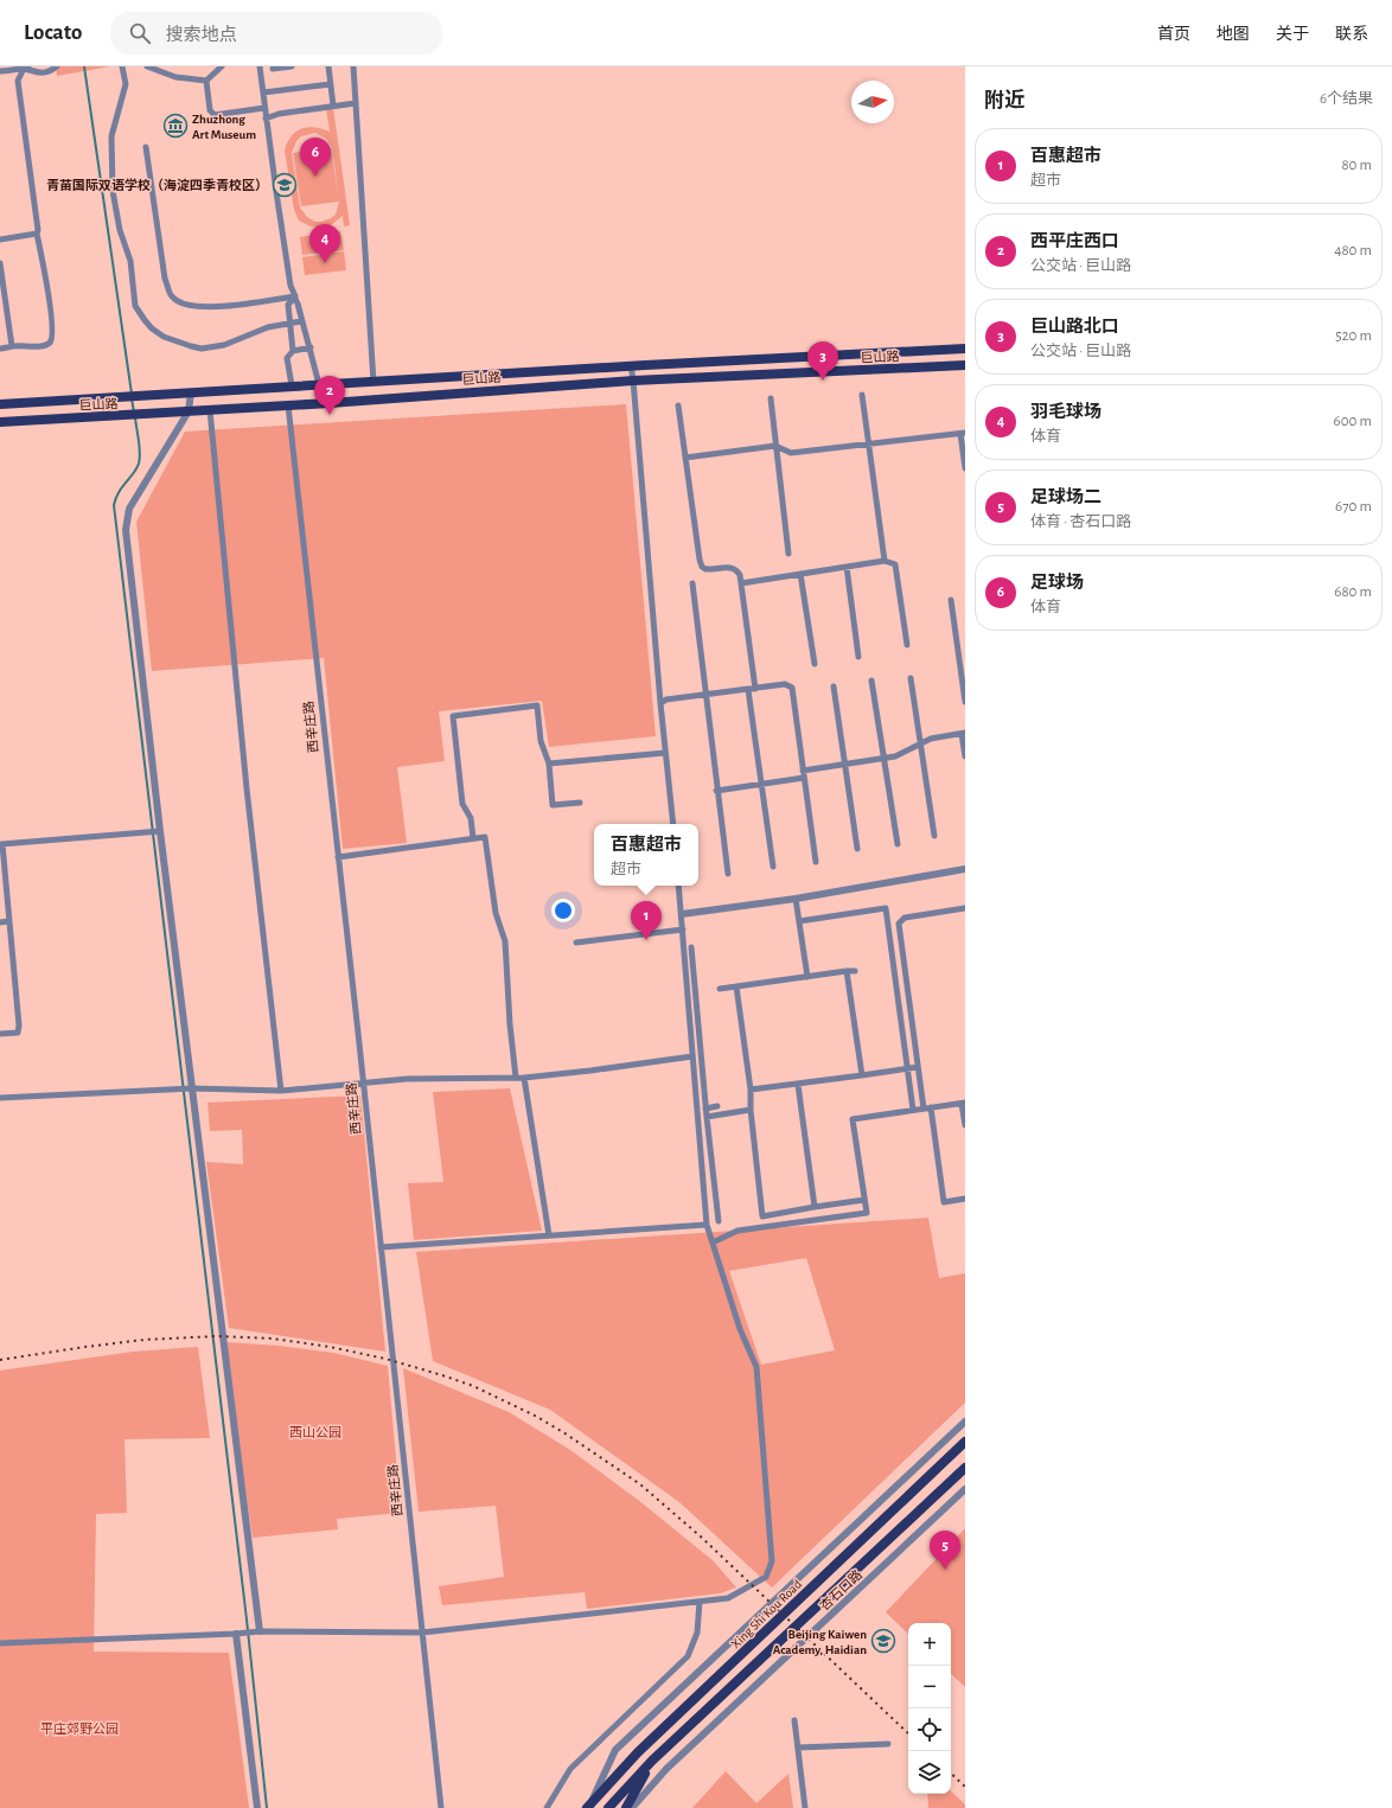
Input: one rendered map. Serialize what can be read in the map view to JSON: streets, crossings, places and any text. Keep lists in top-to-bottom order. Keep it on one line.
{"streets":{"main road":["巨山路","Xing Shi Kou Road"],"street":["西辛庄路","杏石口路"]},"crossings":[["巨山路","西辛庄路"]],"parks":["西山公园","平庄郊野公园"],"places":{"museum":["Zhuzhong Art Museum"],"school or university":["青苗国际双语学校（海淀四季青校区）","Beijing Kaiwen Academy, Haidian"]},"north":"right","page":{"header":"Locato","search":"搜索地点","nav":["首页","地图","关于","联系"],"heading":["附近","6个结果"],"list":[{"mark":"1","name":"百惠超市","note":"超市","value":"80 m"},{"mark":"2","name":"西平庄西口","note":"公交站 · 巨山路","value":"480 m"},{"mark":"3","name":"巨山路北口","note":"公交站 · 巨山路","value":"520 m"},{"mark":"4","name":"羽毛球场","note":"体育","value":"600 m"},{"mark":"5","name":"足球场二","note":"体育 · 杏石口路","value":"670 m"},{"mark":"6","name":"足球场","note":"体育","value":"680 m"}],"pins":["6","4","3","2","1","5"],"popup":["百惠超市","超市"],"map_buttons":["+","−"]}}
